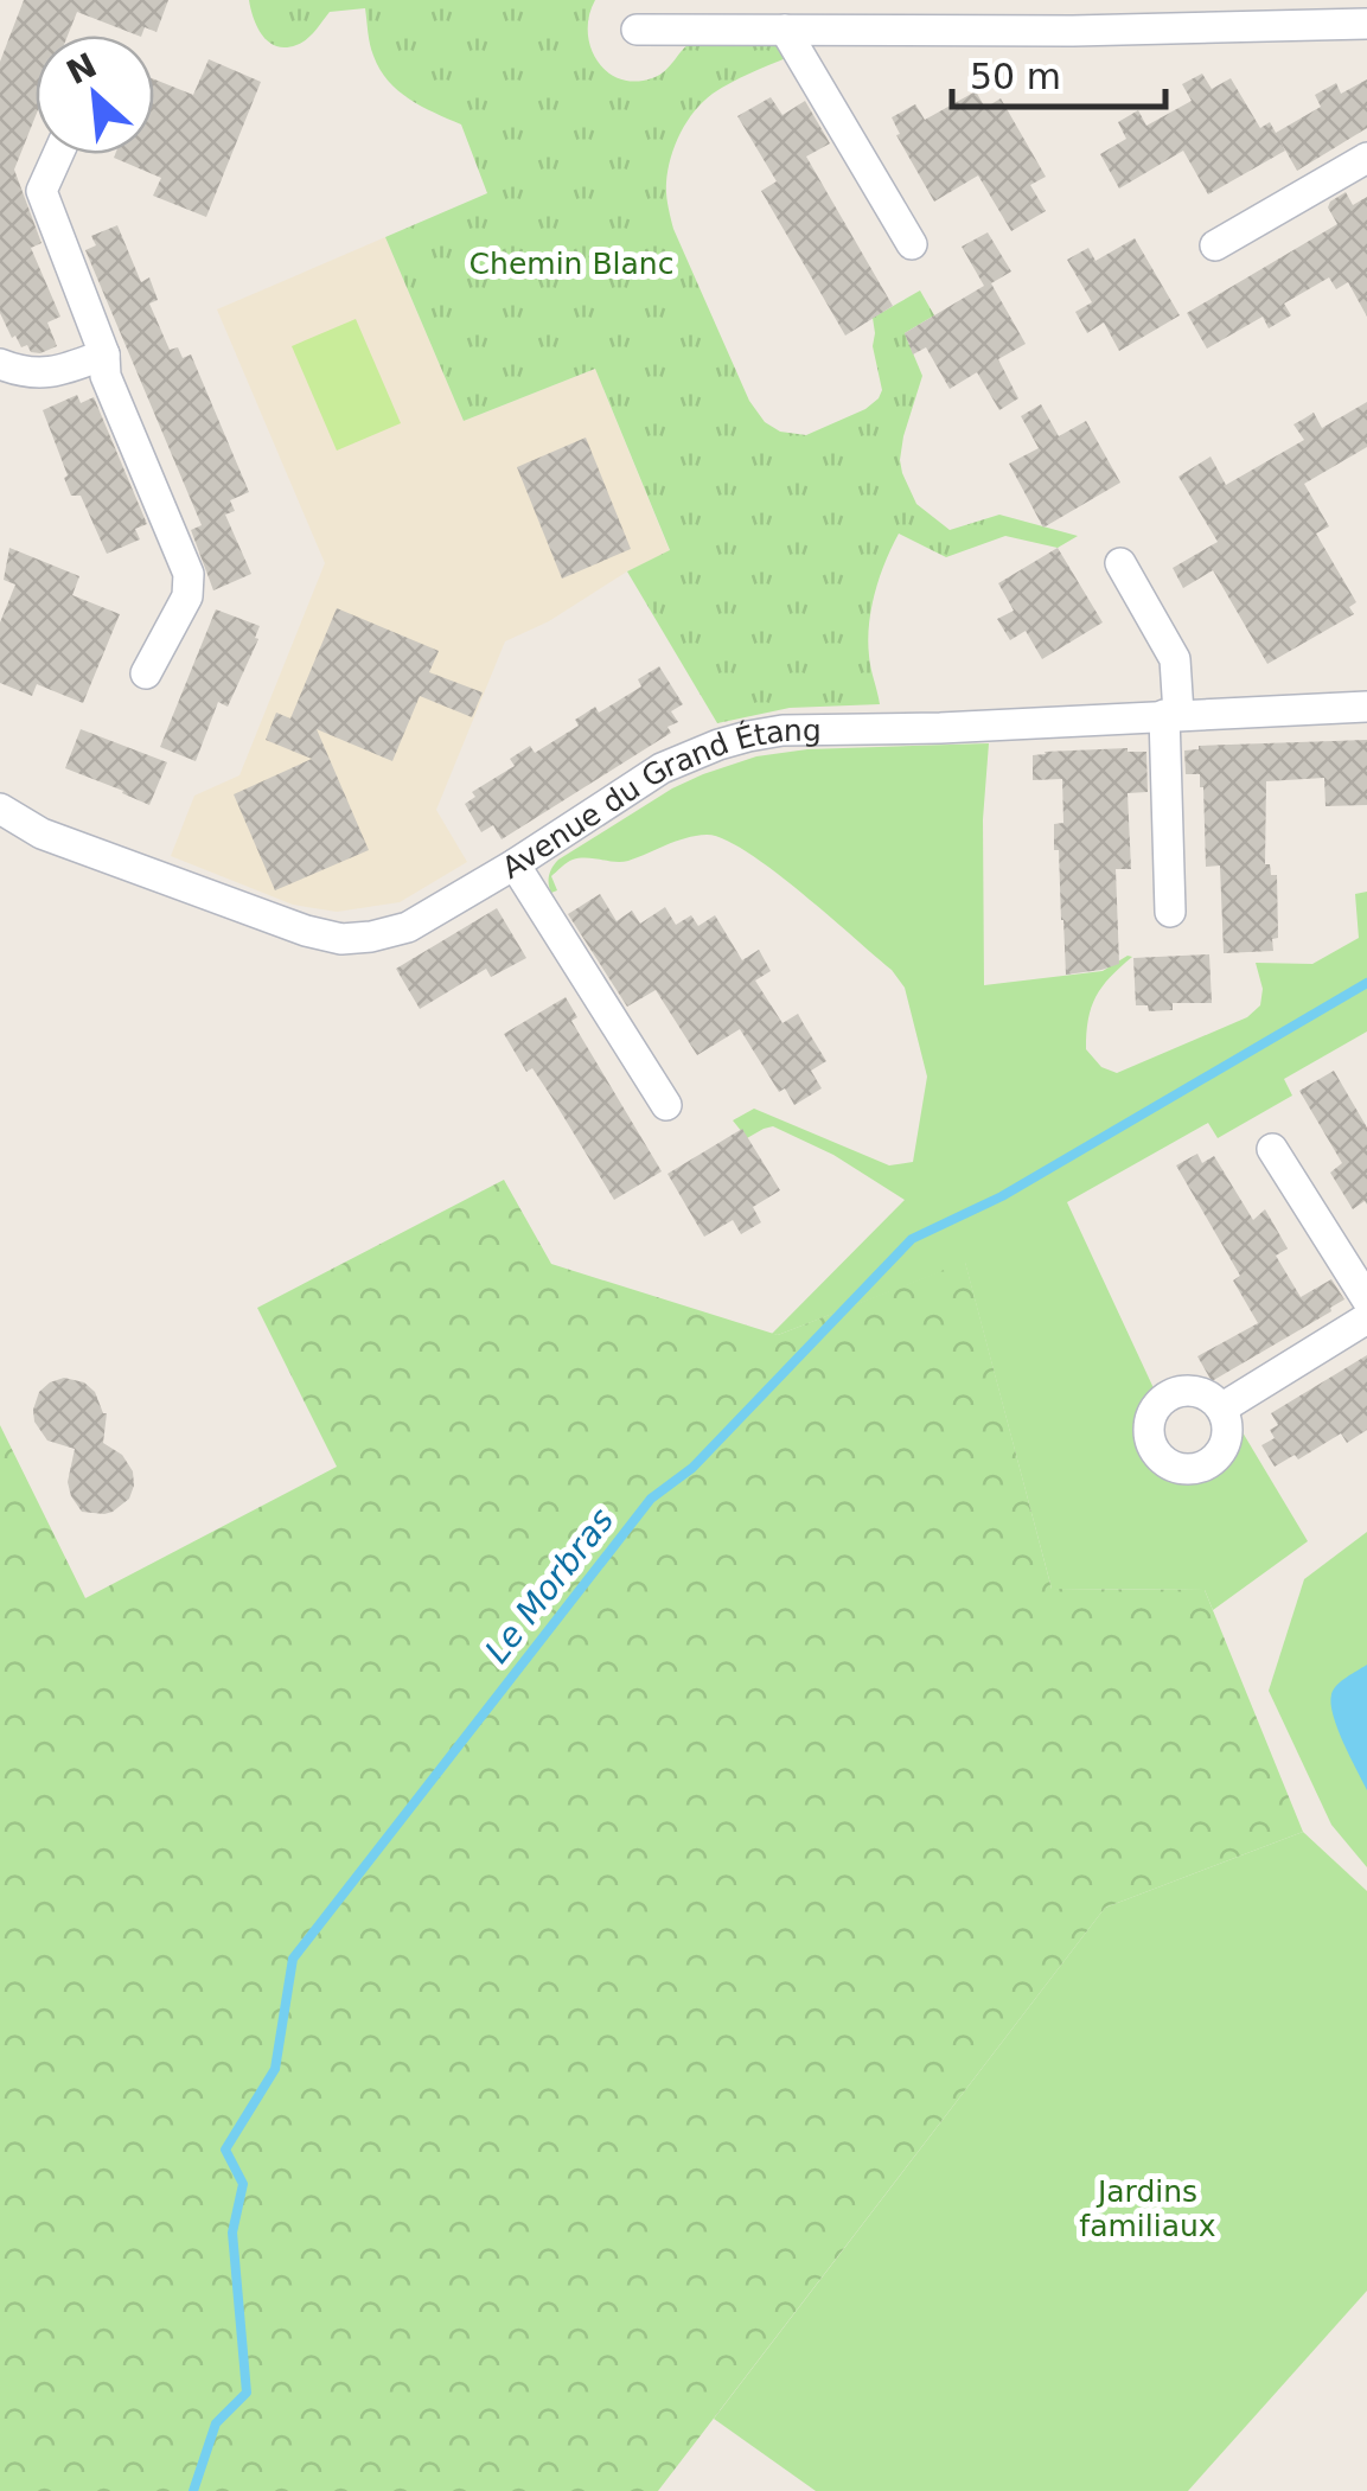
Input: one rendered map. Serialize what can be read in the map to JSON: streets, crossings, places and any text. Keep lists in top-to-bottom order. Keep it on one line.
{"streets":{"street":["Avenue du Grand Étang"]},"water":["Le Morbras"],"parks":["Chemin Blanc","Jardins familiaux"],"scale_bar":"50 m","north":"top left"}
